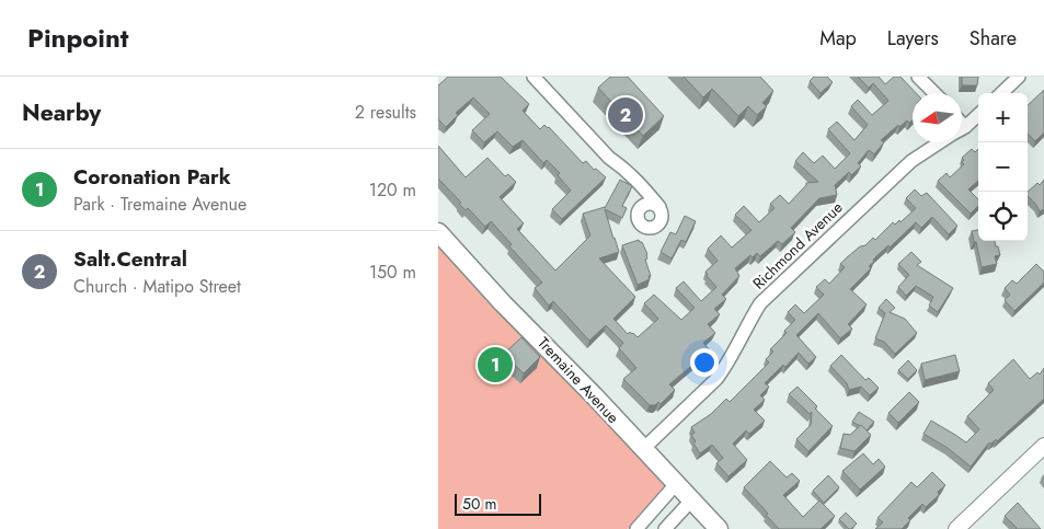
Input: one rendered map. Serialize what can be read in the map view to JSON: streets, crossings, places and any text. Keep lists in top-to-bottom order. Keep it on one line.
{"streets":{"main road":["Tremaine Avenue"],"street":["Richmond Avenue"]},"crossings":[["Richmond Avenue","Tremaine Avenue"]],"scale_bar":"50 m","north":"left","page":{"header":"Pinpoint","nav":["Map","Layers","Share"],"heading":["Nearby","2 results"],"map_buttons":["+","−"],"pins":["2","1"],"list":[{"mark":"1","name":"Coronation Park","note":"Park · Tremaine Avenue","value":"120 m"},{"mark":"2","name":"Salt.Central","note":"Church · Matipo Street","value":"150 m"}],"scale":"50 m"}}
